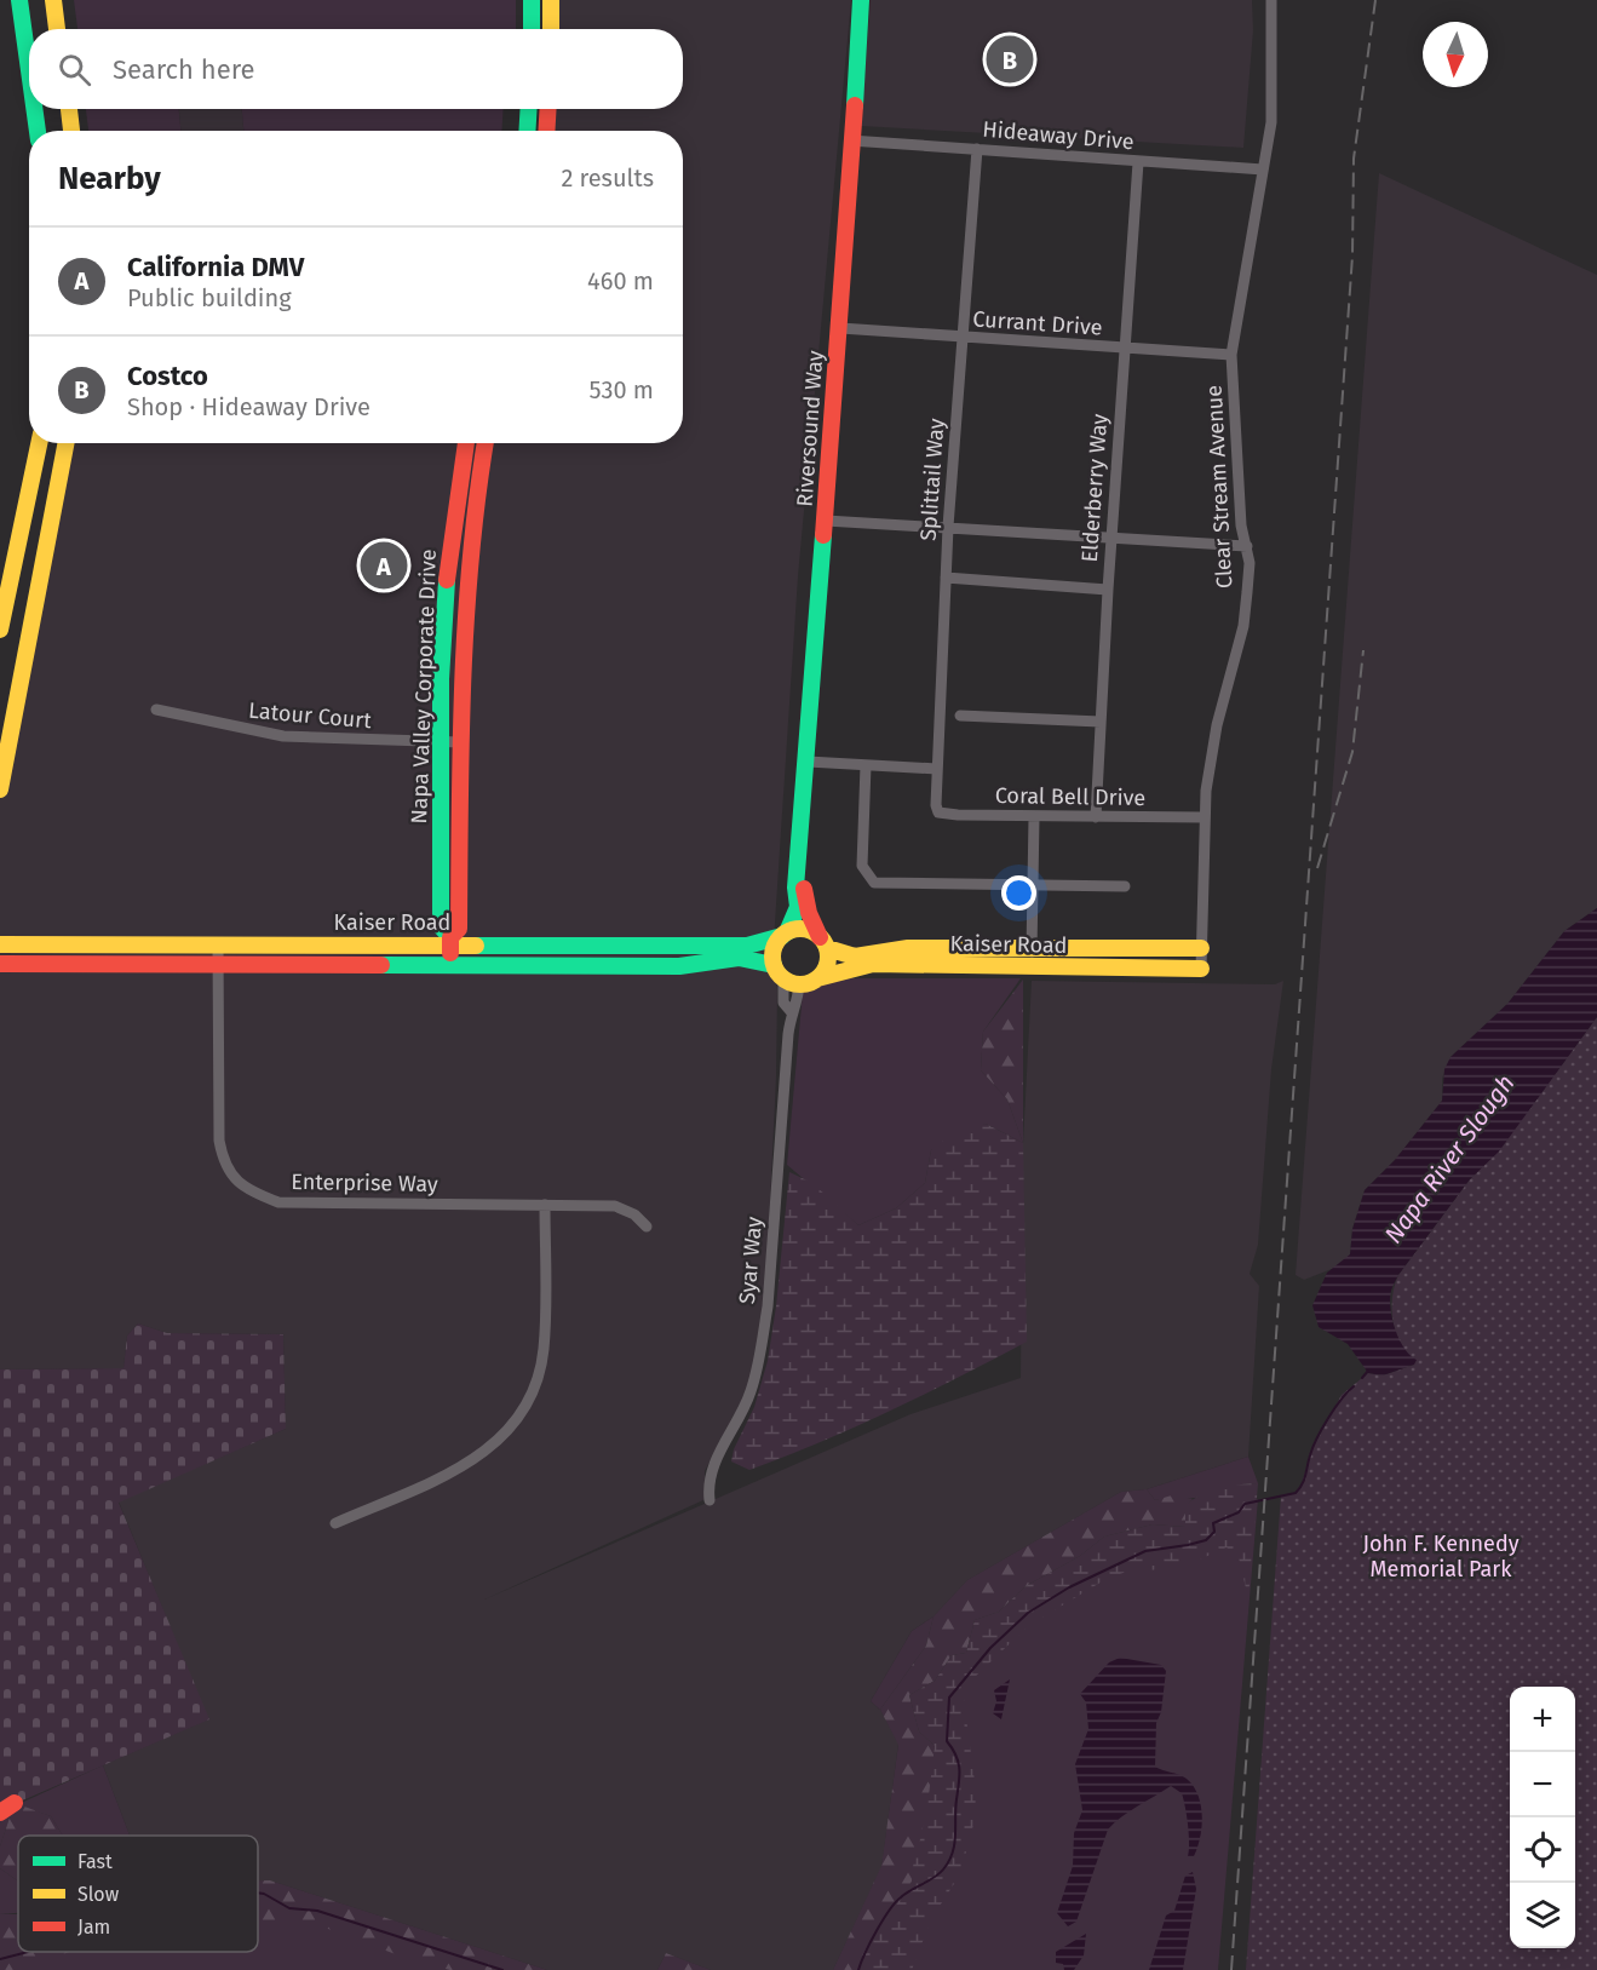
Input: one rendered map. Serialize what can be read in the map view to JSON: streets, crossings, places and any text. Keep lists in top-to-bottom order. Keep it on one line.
{"streets":{"street":["Hideaway Drive","Currant Drive","Riversound Way","Splittail Way","Clear Stream Avenue","Elderberry Way","Napa Valley Corporate Drive","Latour Court","Coral Bell Drive","Kaiser Road","Enterprise Way","Syar Way"]},"crossings":[["Hideaway Drive","Riversound Way"],["Hideaway Drive","Splittail Way"],["Hideaway Drive","Clear Stream Avenue"],["Hideaway Drive","Elderberry Way"],["Currant Drive","Riversound Way"],["Currant Drive","Splittail Way"],["Currant Drive","Clear Stream Avenue"],["Currant Drive","Elderberry Way"],["Riversound Way","Kaiser Road"],["Riversound Way","Syar Way"],["Splittail Way","Coral Bell Drive"],["Clear Stream Avenue","Coral Bell Drive"],["Clear Stream Avenue","Kaiser Road"],["Elderberry Way","Coral Bell Drive"],["Napa Valley Corporate Drive","Latour Court"],["Napa Valley Corporate Drive","Kaiser Road"],["Kaiser Road","Enterprise Way"],["Kaiser Road","Syar Way"]],"water":["Napa River Slough"],"parks":["John F. Kennedy Memorial Park"],"legend":["Fast","Slow","Jam"],"north":"bottom","page":{"search":"Search here","pins":["B","A"],"heading":["Nearby","2 results"],"list":[{"mark":"A","name":"California DMV","note":"Public building","value":"460 m"},{"mark":"B","name":"Costco","note":"Shop · Hideaway Drive","value":"530 m"}],"map_buttons":["+","−"]}}
